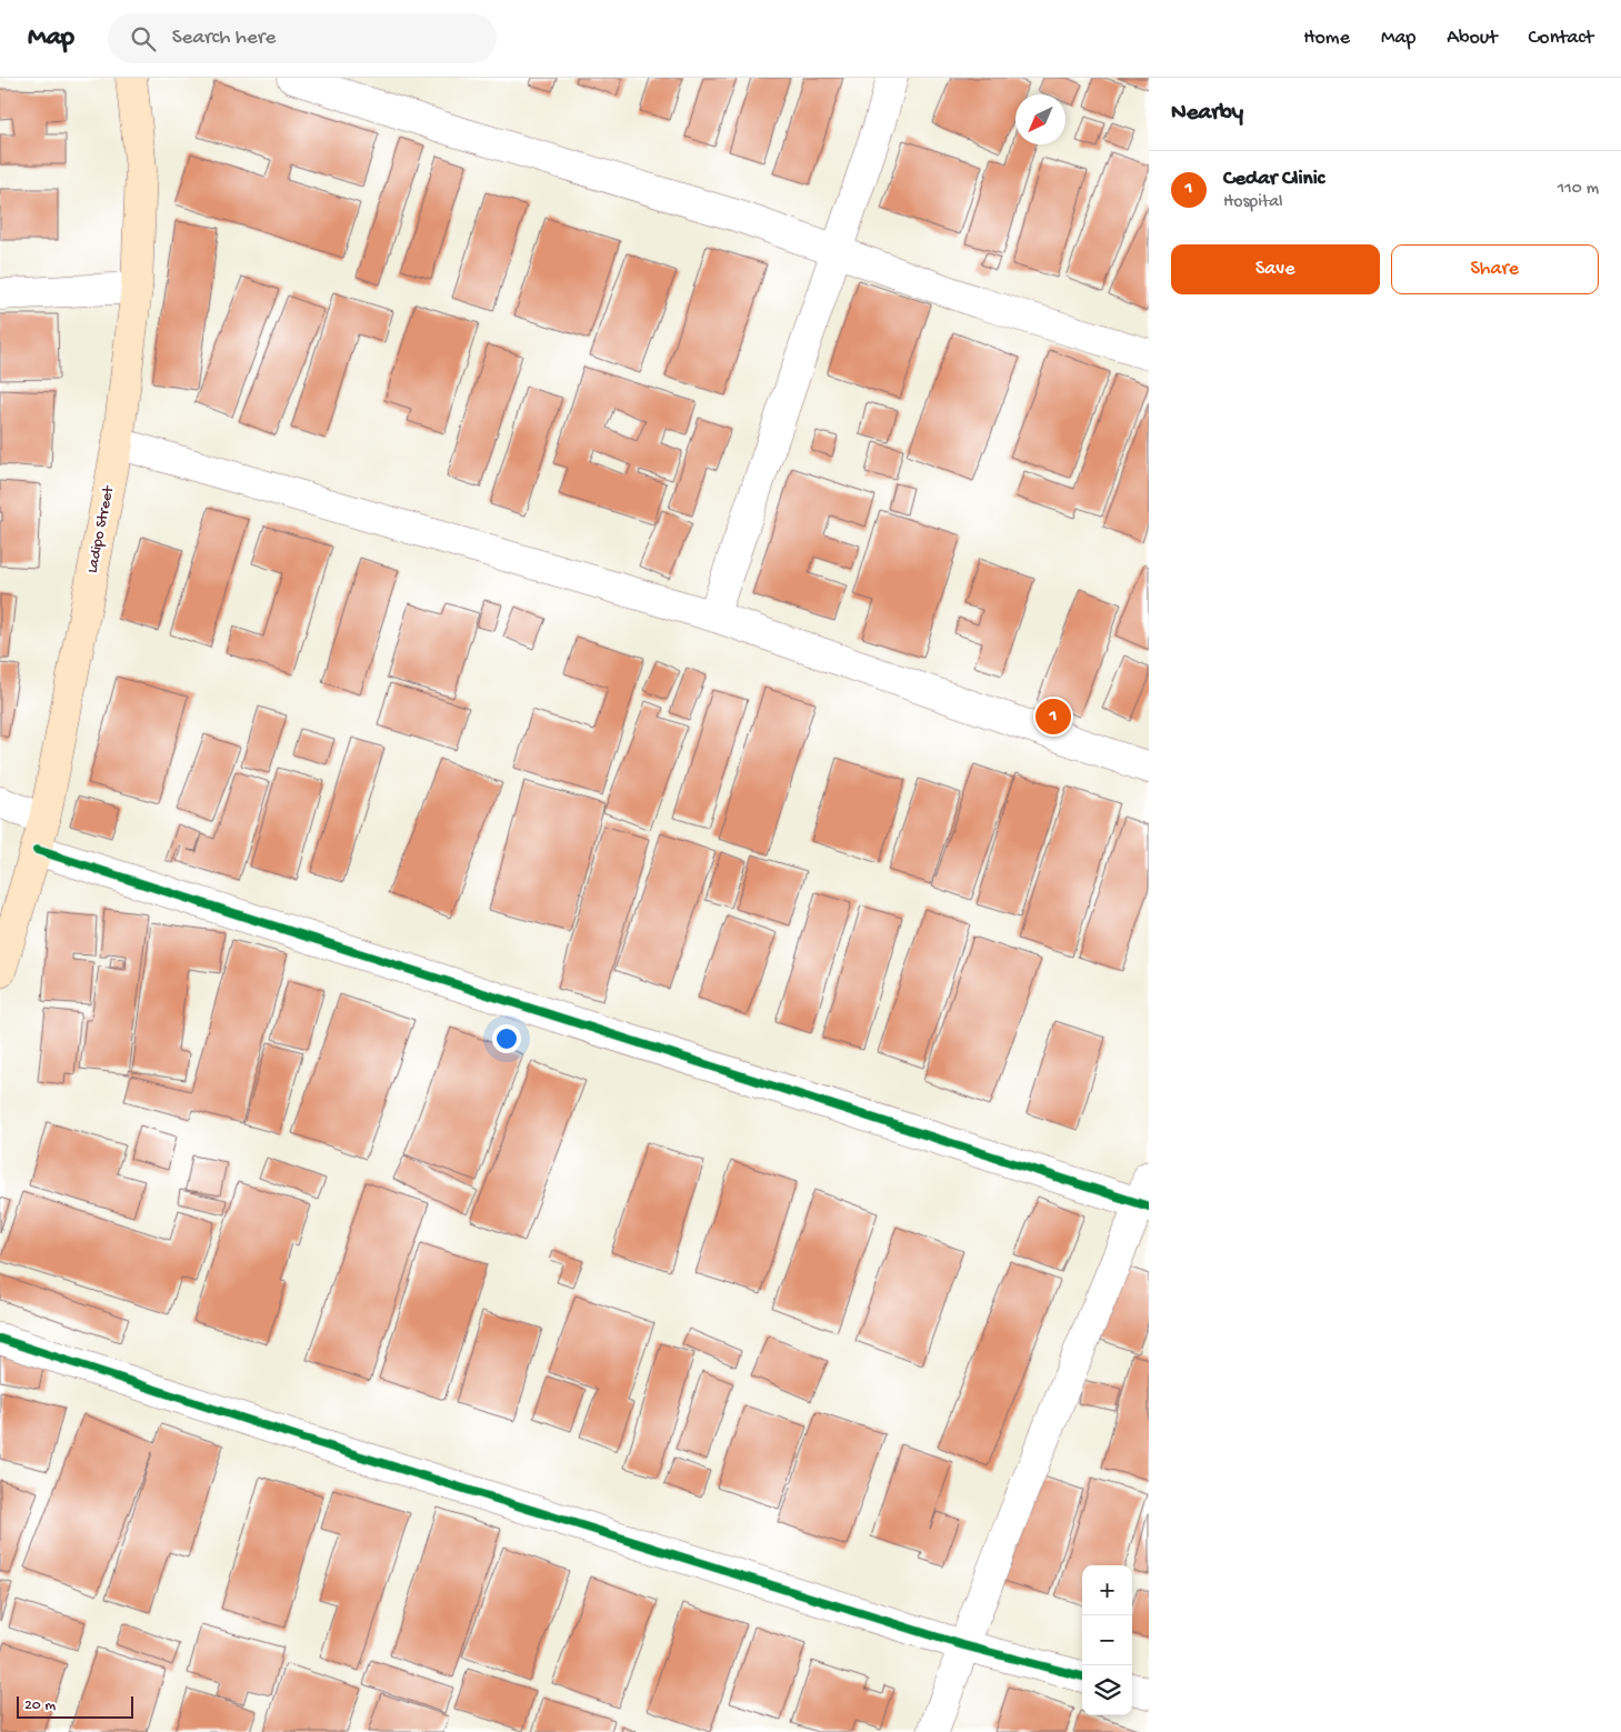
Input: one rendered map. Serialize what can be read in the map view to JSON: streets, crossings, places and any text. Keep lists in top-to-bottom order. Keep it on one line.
{"streets":{"main road":["Ladipo Street"]},"scale_bar":"20 m","north":"bottom left","page":{"header":"Map","search":"Search here","nav":["Home","Map","About","Contact"],"heading":"Nearby","list":[{"mark":"1","name":"Cedar Clinic","note":"Hospital","value":"110 m"}],"buttons":["Save","Share"],"pins":"1","map_buttons":["+","−"],"scale":"20 m"}}
